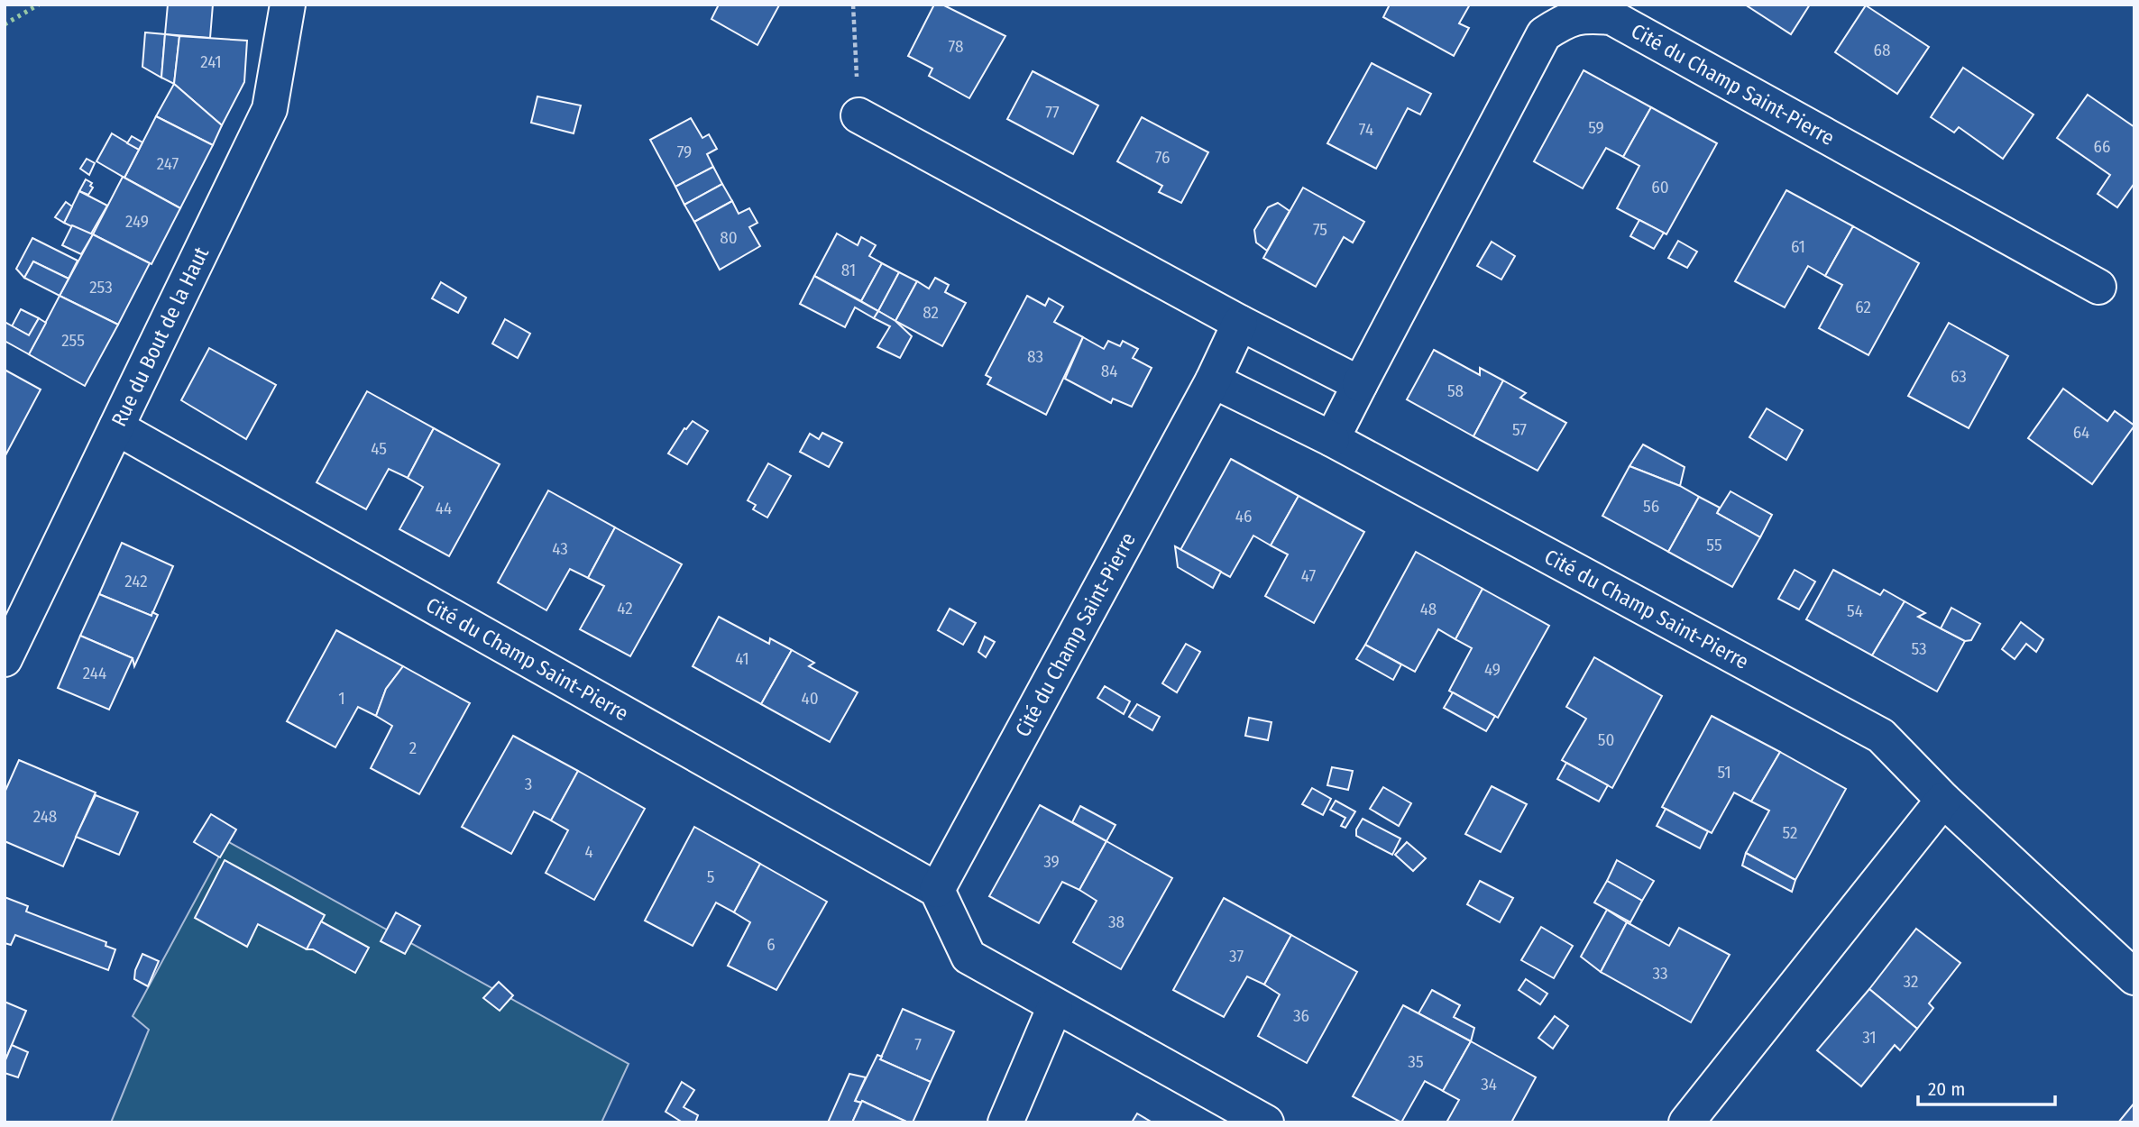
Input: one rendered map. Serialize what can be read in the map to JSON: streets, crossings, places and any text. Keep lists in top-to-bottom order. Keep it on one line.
{"streets":{"street":["Cité du Champ Saint-Pierre","Rue du Bout de la Haut"]},"crossings":[["Cité du Champ Saint-Pierre","Rue du Bout de la Haut"]],"house_numbers":["78","68","241","77","59","74","66","79","76","247","60","249","75","80","61","81","253","62","82","255","83","84","63","58","57","64","45","56","44","46","55","43","47","242","42","48","54","53","41","49","244","1","40","50","2","51","3","248","52","4","39","5","38","6","37","33","32","36","31","7","35","34"],"scale_bar":"20 m"}
